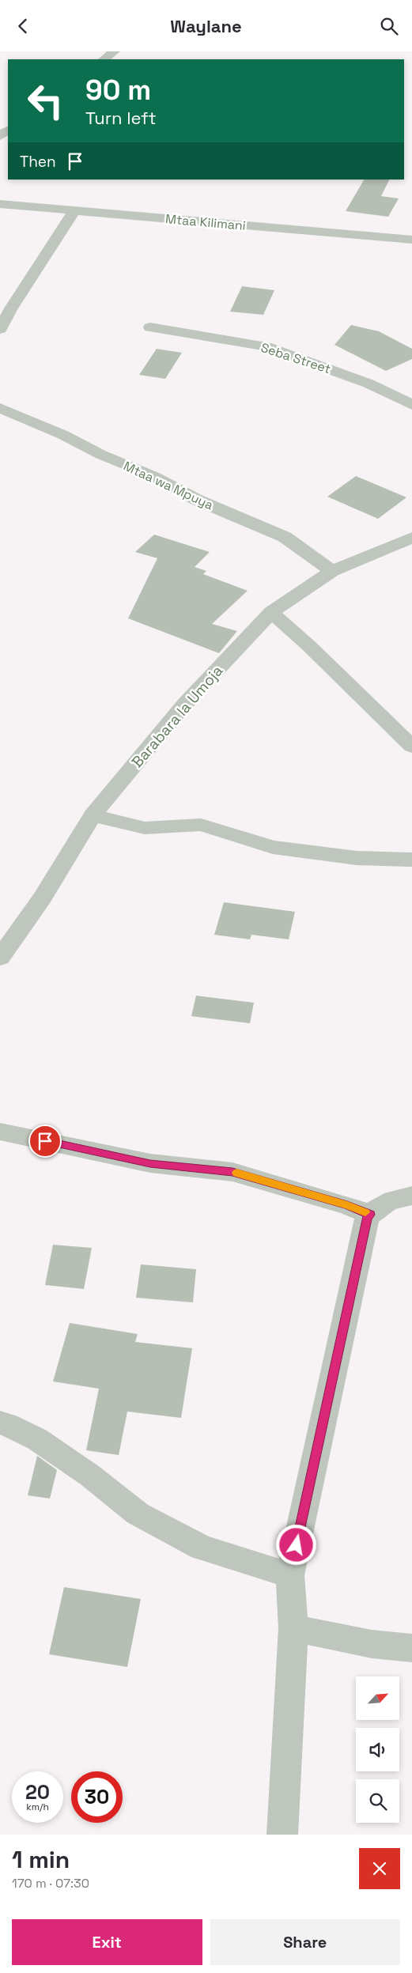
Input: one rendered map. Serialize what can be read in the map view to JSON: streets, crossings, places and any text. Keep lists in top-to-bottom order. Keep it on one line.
{"streets":{"street":["Mtaa Kilimani","Seba Street","Mtaa wa Mpuya","Barabara la Umoja"]},"crossings":[["Mtaa wa Mpuya","Barabara la Umoja"]],"north":"top right","page":{"header":"Waylane","turn":["90 m","Turn left"],"then":"Then","speed":"20 km/h","limit":"30","heading":["1 min","170 m · 07:30"],"buttons":["Exit","Share"]}}
